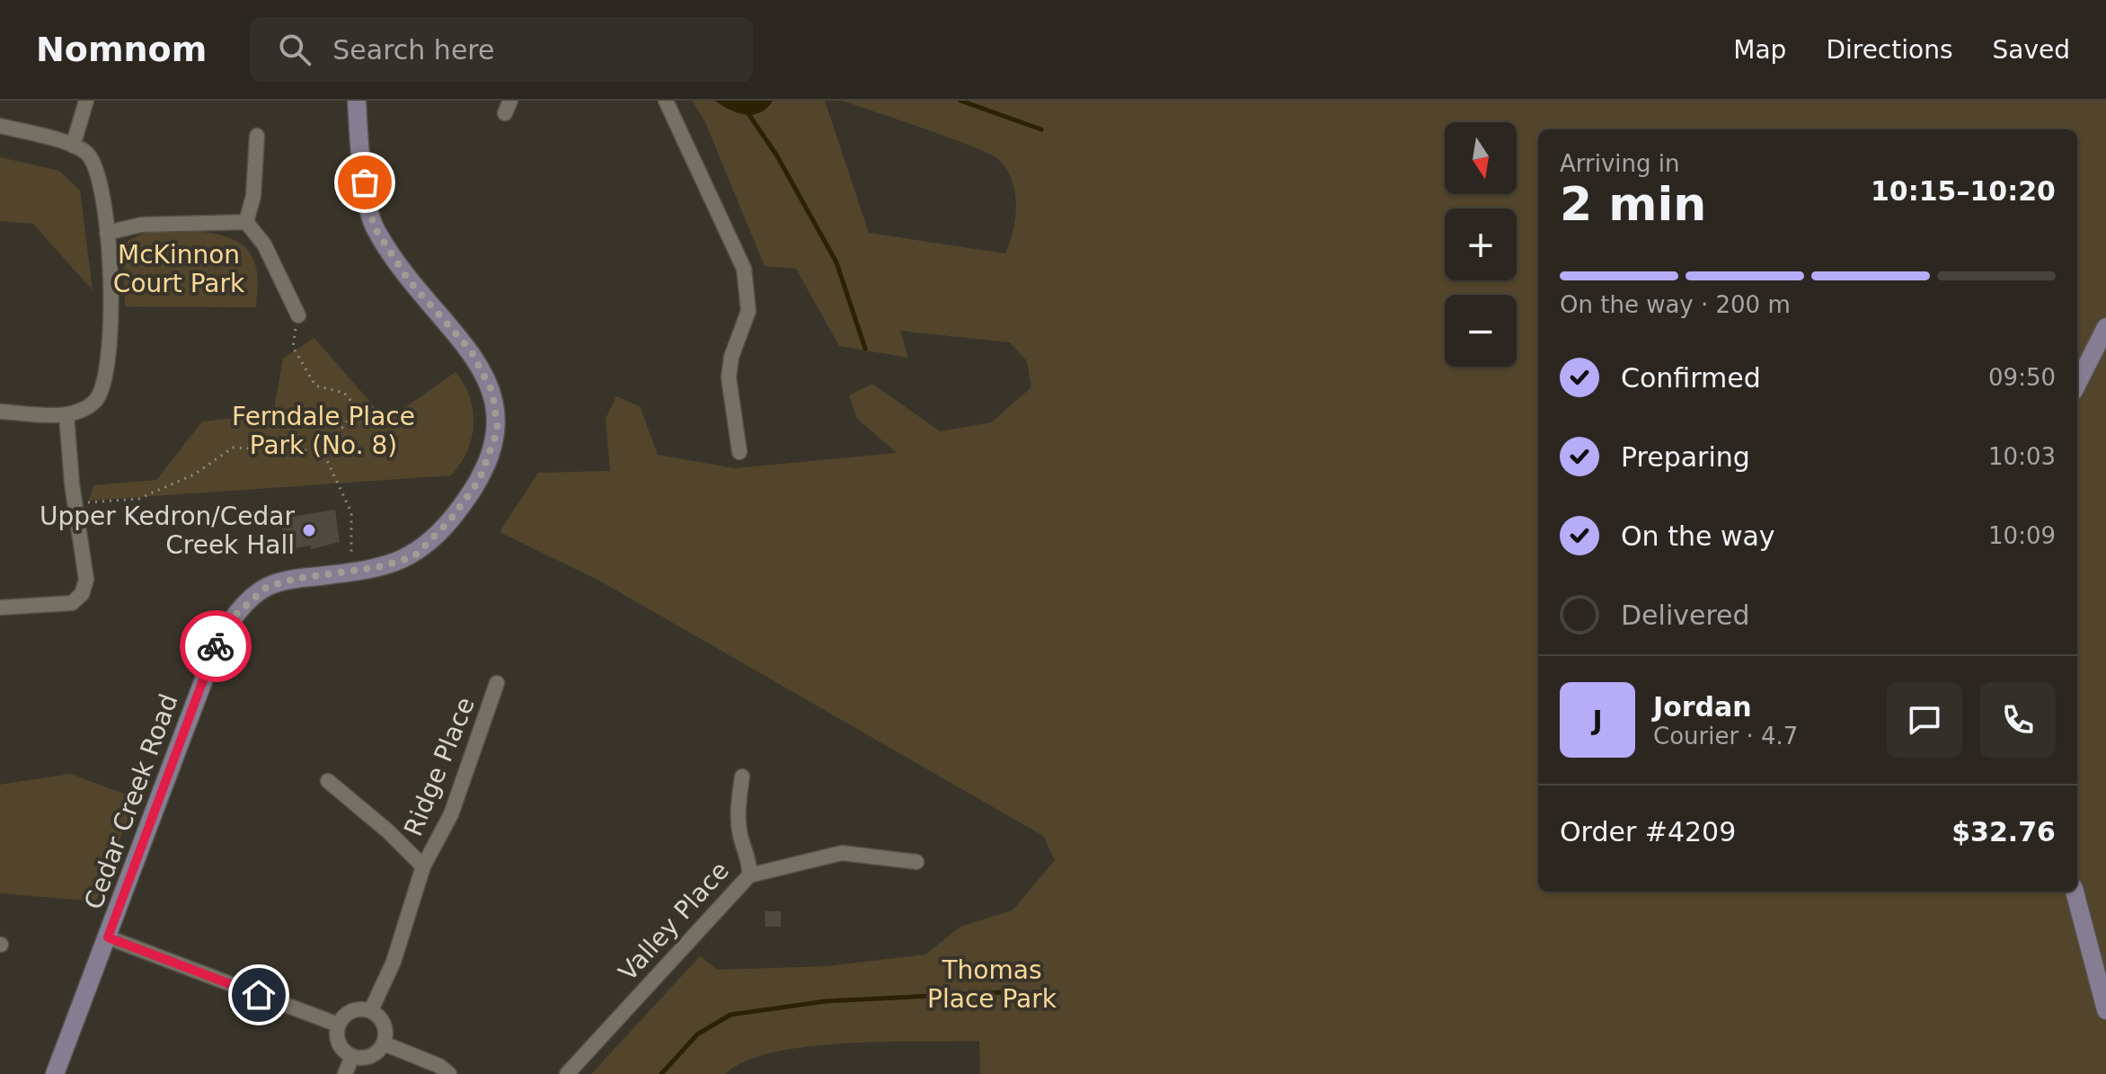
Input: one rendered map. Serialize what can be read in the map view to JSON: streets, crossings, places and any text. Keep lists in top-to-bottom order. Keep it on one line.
{"streets":{"street":["Ridge Place","Cedar Creek Road","Valley Place"]},"parks":["McKinnon Court Park","Ferndale Place Park (No. 8)","Thomas Place Park"],"places":["Upper Kedron/Cedar Creek Hall"],"north":"bottom","page":{"header":"Nomnom","search":"Search here","nav":["Map","Directions","Saved"],"map_buttons":["+","−"],"heading":["2 min","Arriving in","10:15–10:20"],"panel":["Jordan","Courier · 4.7","Order #4209","$32.76"],"bar":"On the way · 200 m","list":[["Confirmed","09:50"],["Preparing","10:03"],["On the way","10:09"],"Delivered"],"round":"J"}}
